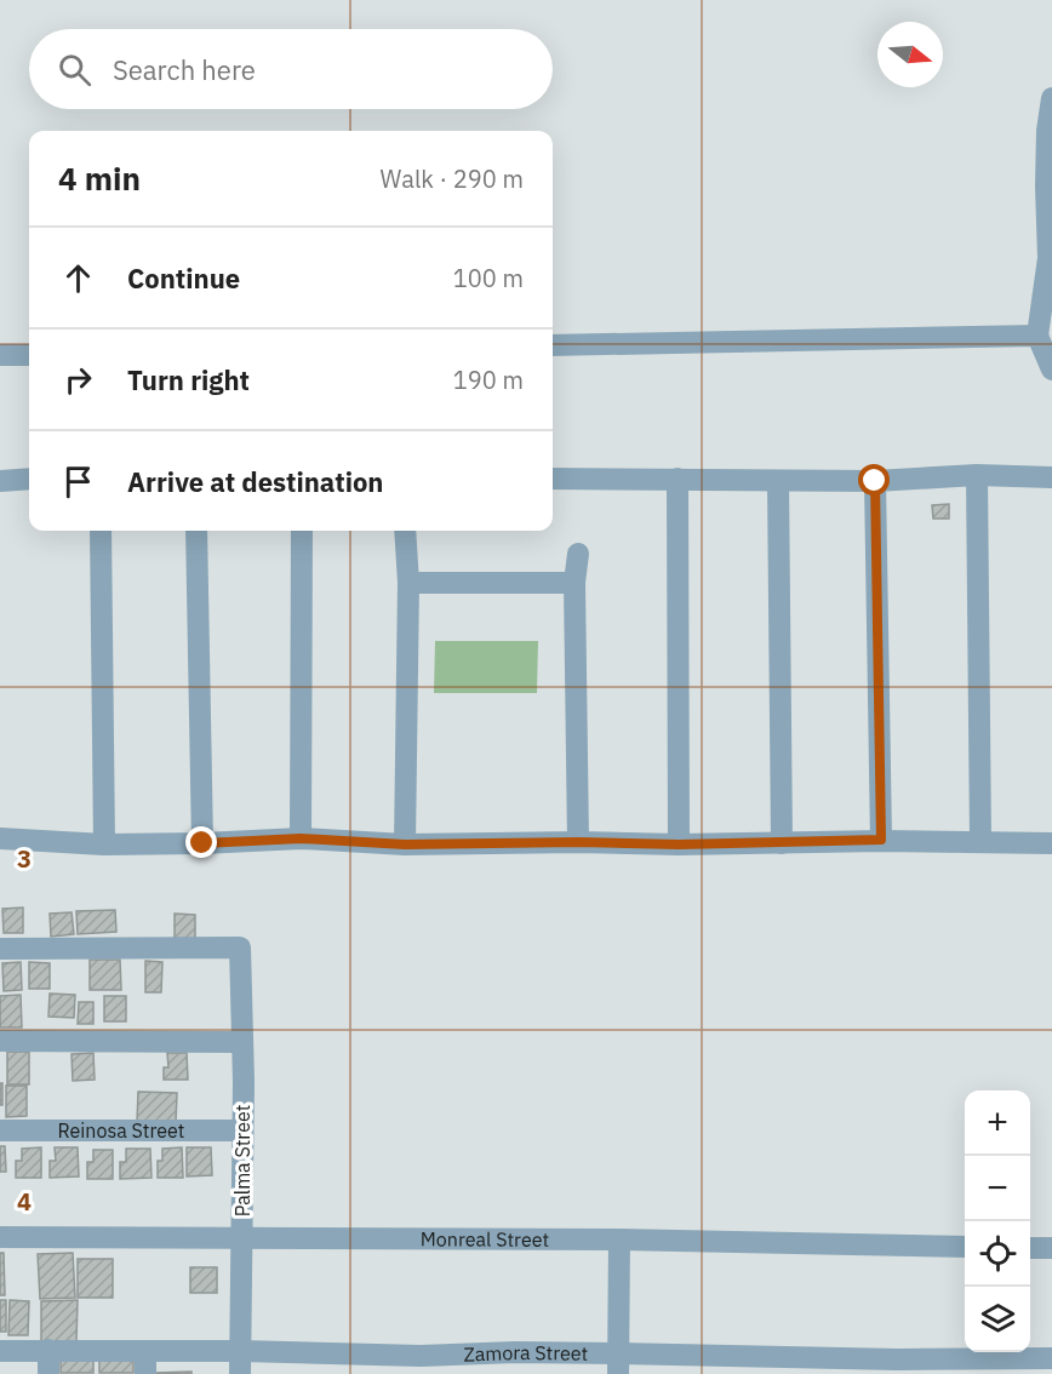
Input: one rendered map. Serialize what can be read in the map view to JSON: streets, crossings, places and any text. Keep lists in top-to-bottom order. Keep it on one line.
{"streets":{"street":["Reinosa Street","Palma Street","Monreal Street","Zamora Street"]},"crossings":[["Reinosa Street","Palma Street"],["Palma Street","Monreal Street"],["Palma Street","Zamora Street"]],"north":"right","page":{"search":"Search here","heading":["4 min","Walk · 290 m"],"list":[["Continue","100 m"],["Turn right","190 m"],"Arrive at destination"],"map_buttons":["+","−"]},"grid":{"rows":["3","4"]}}
